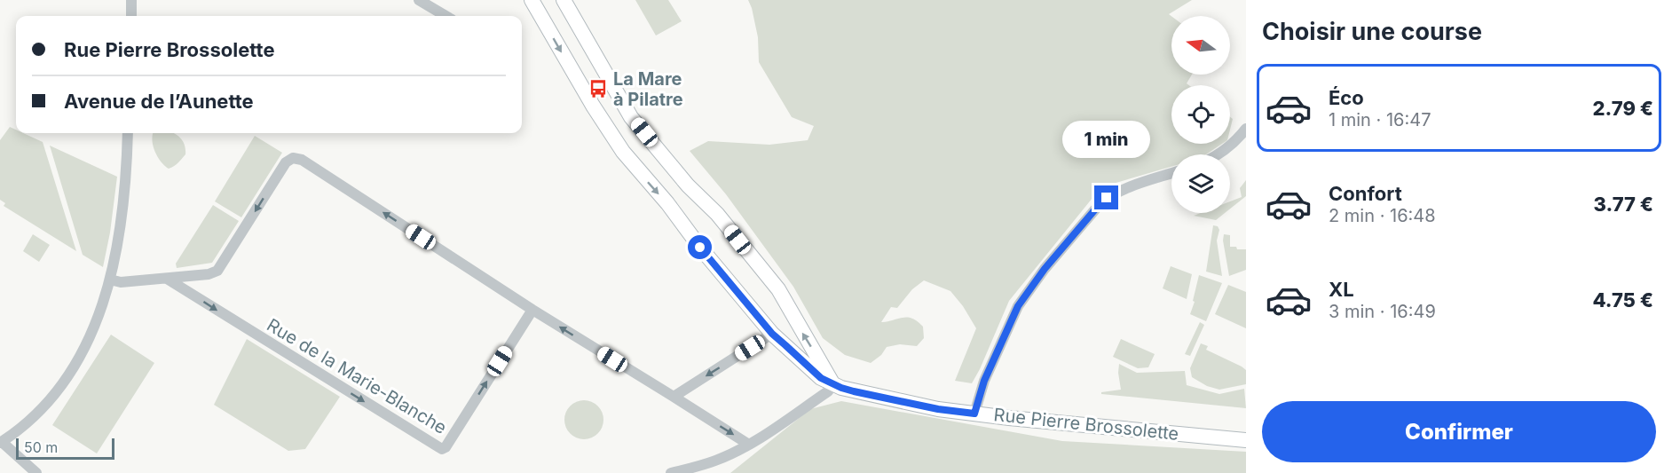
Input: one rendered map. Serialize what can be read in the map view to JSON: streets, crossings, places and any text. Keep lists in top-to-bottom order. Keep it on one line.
{"streets":{"main road":["Rue Pierre Brossolette"],"street":["Rue de la Marie-Blanche"]},"places":{"bus stop":["La Mare à Pilatre"]},"scale_bar":"50 m","north":"left","page":{"heading":"Choisir une course","banner":["Rue Pierre Brossolette","Avenue de l’Aunette"],"list":[{"name":"Éco","note":"1 min · 16:47","value":"2.79 €"},{"name":"Confort","note":"2 min · 16:48","value":"3.77 €"},{"name":"XL","note":"3 min · 16:49","value":"4.75 €"}],"bubble":"1 min","buttons":"Confirmer","scale":"50 m"}}
